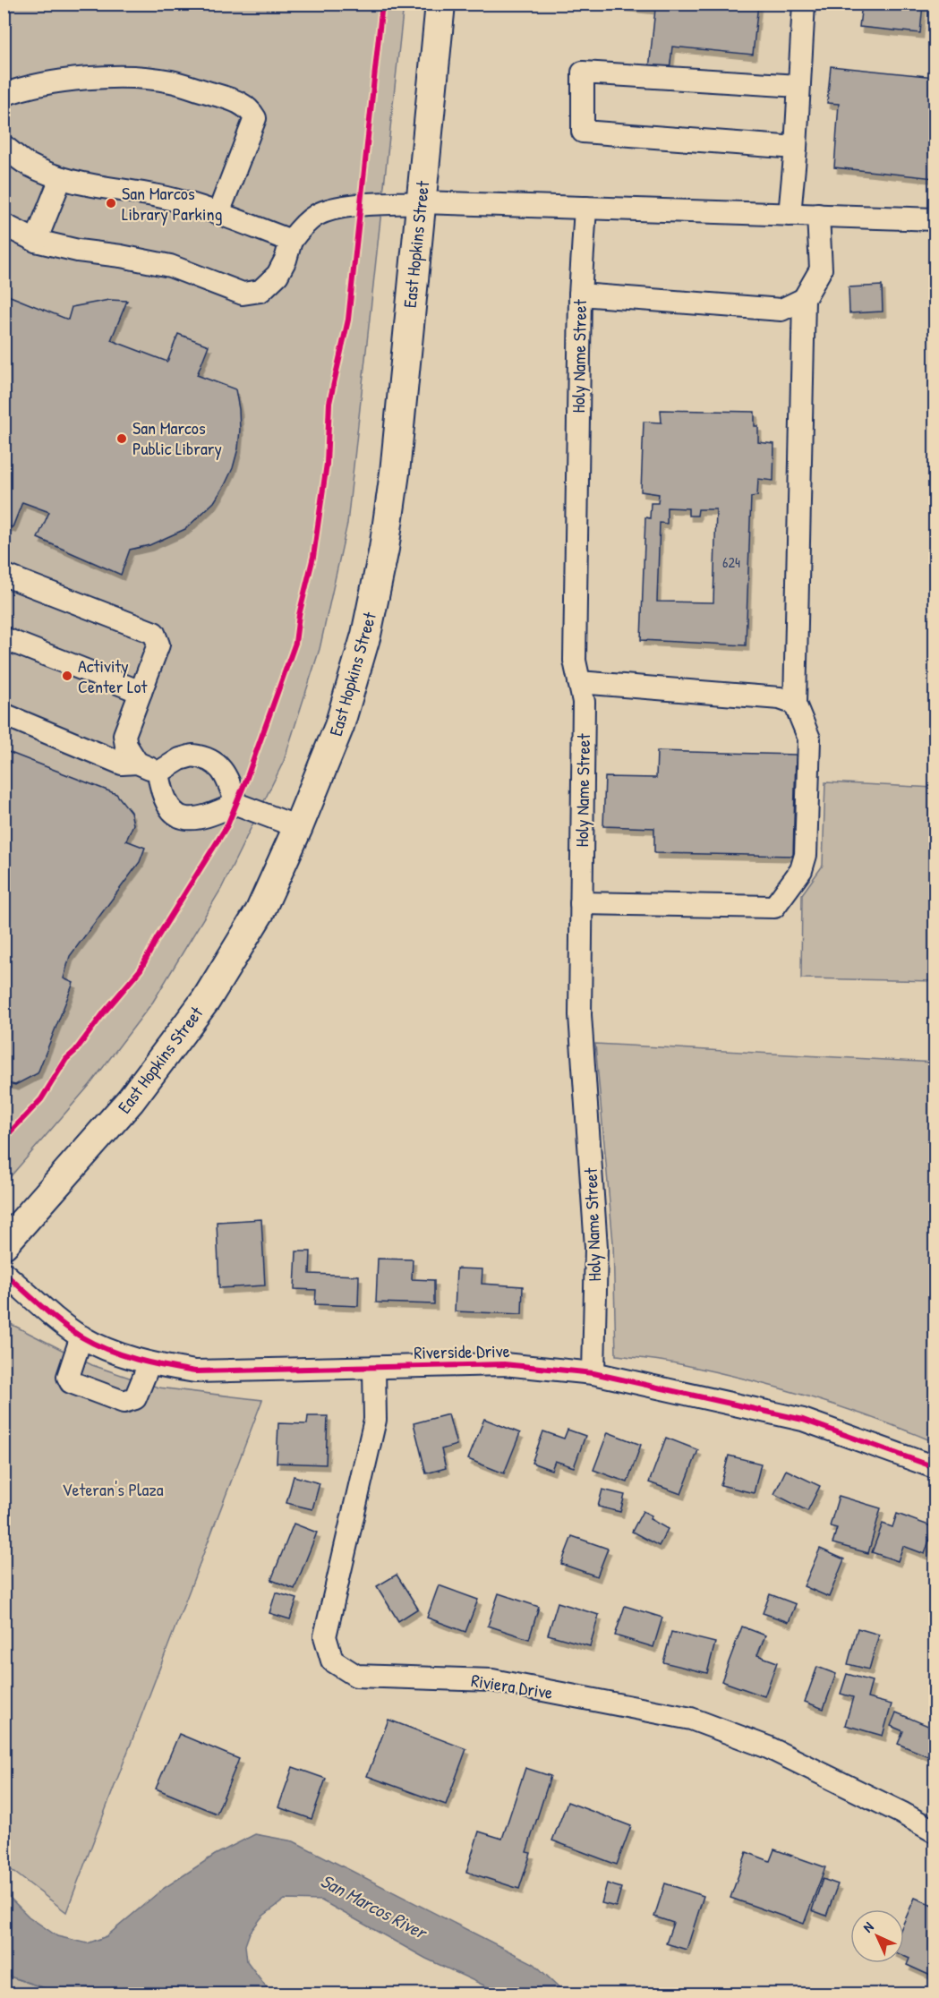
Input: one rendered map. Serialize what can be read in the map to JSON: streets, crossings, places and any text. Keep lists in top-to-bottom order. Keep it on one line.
{"streets":{"main road":["East Hopkins Street"],"street":["Holy Name Street","Riverside Drive","Riviera Drive"]},"crossings":[["Holy Name Street","Riverside Drive"],["Riverside Drive","Riviera Drive"]],"water":["San Marcos River"],"parks":["Veteran's Plaza"],"places":["San Marcos Library Parking","San Marcos Public Library","Activity Center Lot"],"house_numbers":["624"],"north":"top left"}
